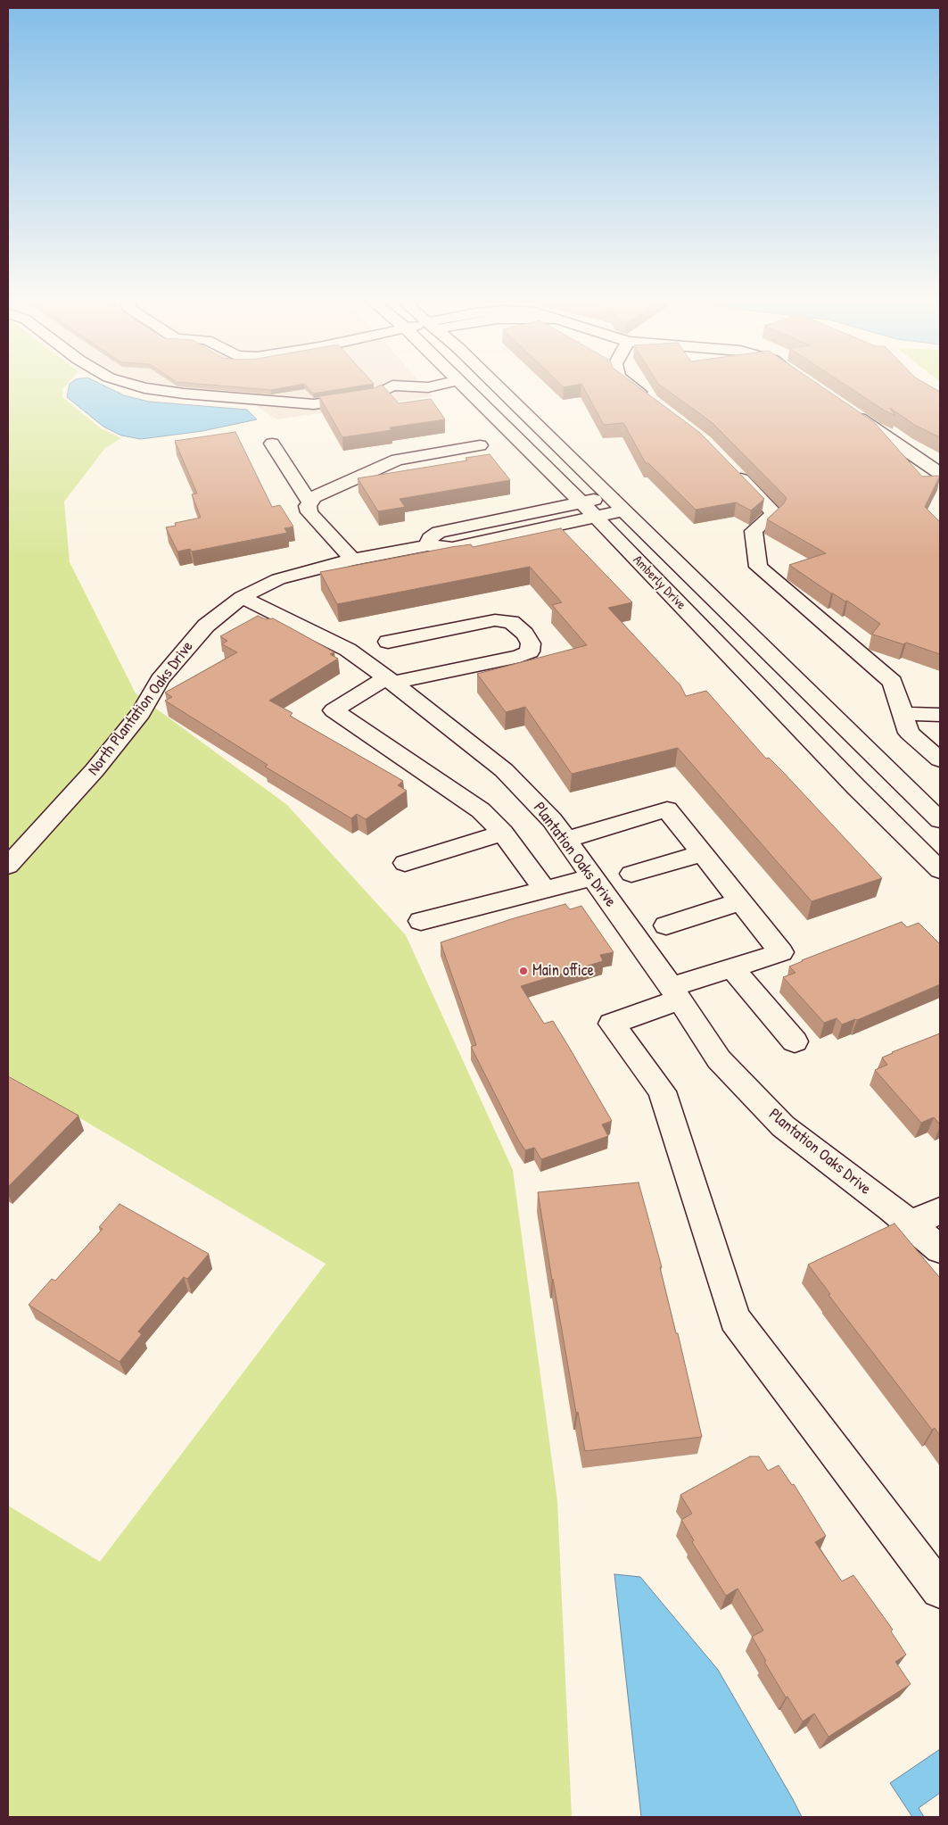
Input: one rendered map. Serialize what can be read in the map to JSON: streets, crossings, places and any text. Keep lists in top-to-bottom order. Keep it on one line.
{"streets":{"street":["Amberly Drive","North Plantation Oaks Drive","Plantation Oaks Drive"]},"crossings":[["North Plantation Oaks Drive","Plantation Oaks Drive"]],"places":["Main office"]}
